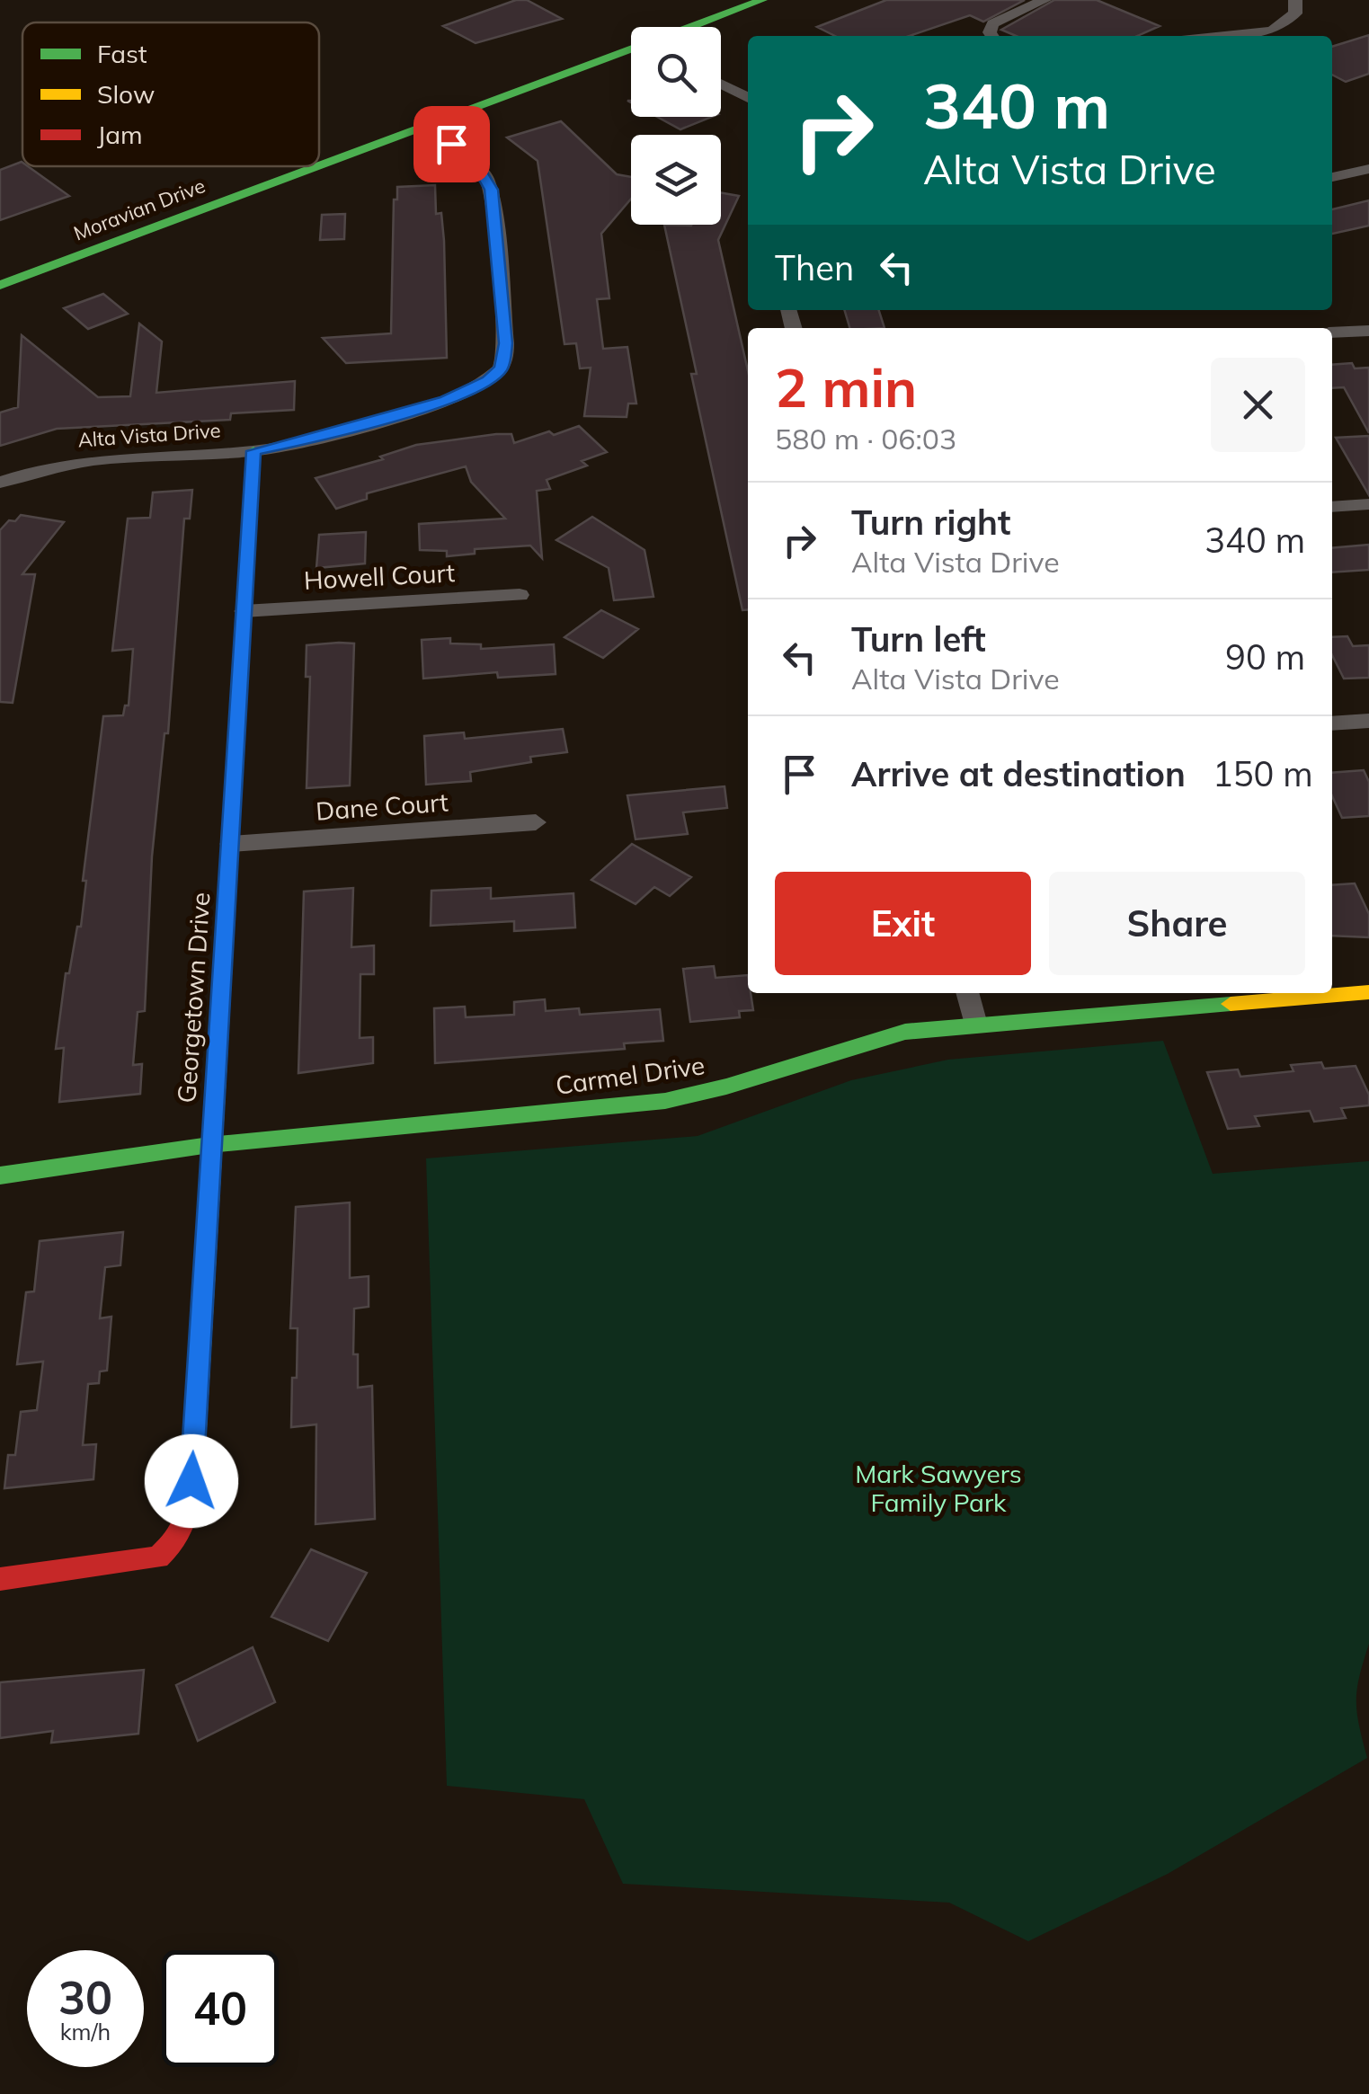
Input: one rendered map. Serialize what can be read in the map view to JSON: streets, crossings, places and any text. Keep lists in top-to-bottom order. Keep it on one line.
{"streets":{"street":["Moravian Drive","Alta Vista Drive","Howell Court","Dane Court","Georgetown Drive","Carmel Drive"]},"crossings":[["Moravian Drive","Alta Vista Drive"],["Alta Vista Drive","Georgetown Drive"],["Howell Court","Georgetown Drive"],["Dane Court","Georgetown Drive"],["Georgetown Drive","Carmel Drive"]],"parks":["Mark Sawyers Family Park"],"legend":["Fast","Slow","Jam"],"page":{"turn":["340 m","Alta Vista Drive"],"then":"Then","heading":["2 min","580 m · 06:03"],"list":[{"name":"Turn right","note":"Alta Vista Drive","value":"340 m"},{"name":"Turn left","note":"Alta Vista Drive","value":"90 m"},{"name":"Arrive at destination","value":"150 m"}],"buttons":["Exit","Share"],"speed":"30 km/h","limit":"40"}}
